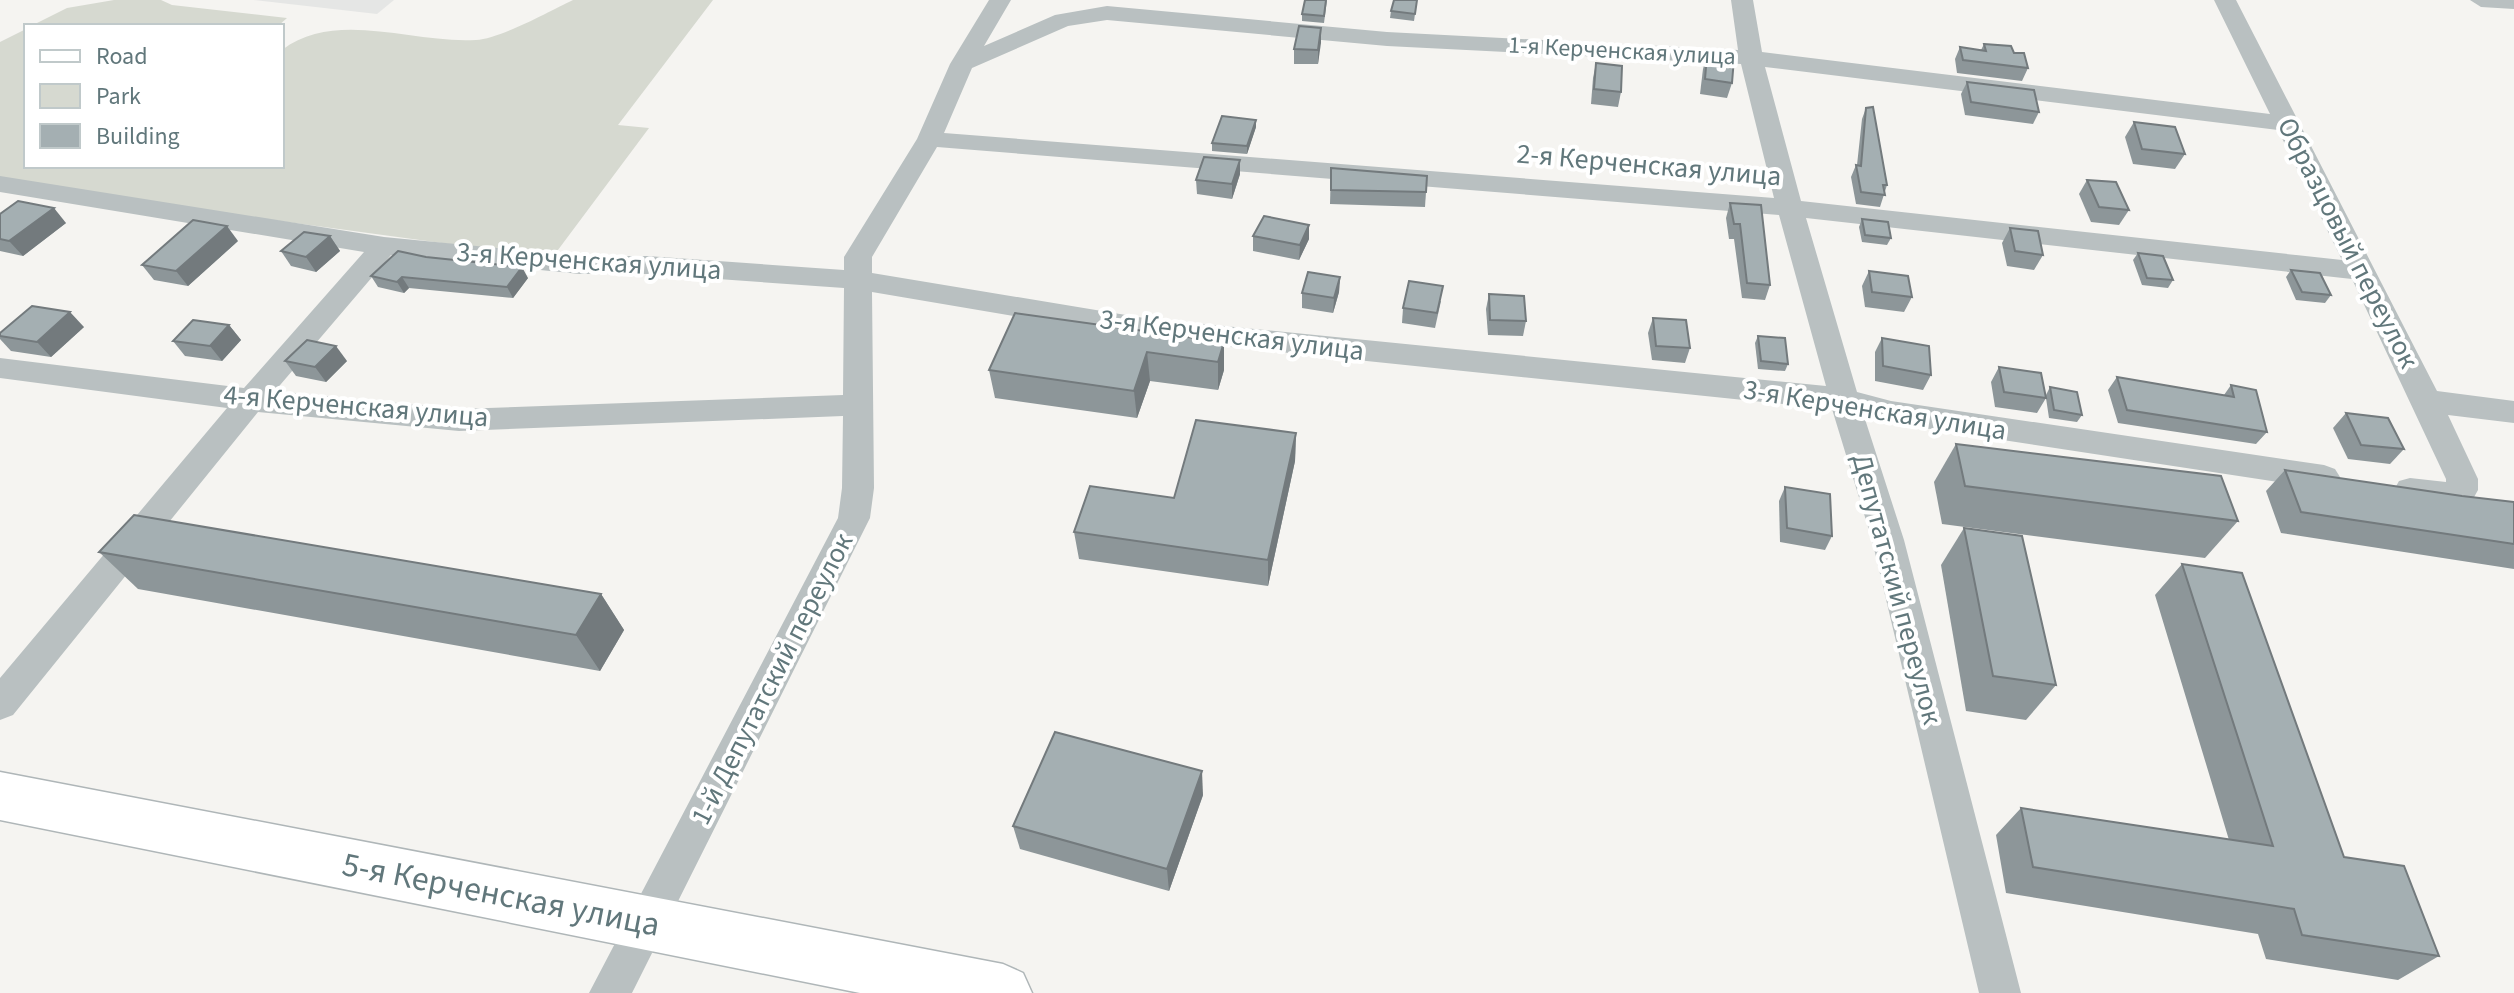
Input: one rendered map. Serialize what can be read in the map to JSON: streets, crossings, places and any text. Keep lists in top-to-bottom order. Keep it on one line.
{"streets":{"main road":["5-я Керченская улица"],"street":["1-я Керченская улица","2-я Керченская улица","Образцовый переулок","3-я Керченская улица","4-я Керченская улица","Депутатский переулок","1-й Депутатский переулок"]},"crossings":[["1-я Керченская улица","Образцовый переулок"],["1-я Керченская улица","Депутатский переулок"],["1-я Керченская улица","1-й Депутатский переулок"],["2-я Керченская улица","Образцовый переулок"],["2-я Керченская улица","Депутатский переулок"],["2-я Керченская улица","1-й Депутатский переулок"],["3-я Керченская улица","Депутатский переулок"],["3-я Керченская улица","1-й Депутатский переулок"],["4-я Керченская улица","1-й Депутатский переулок"],["1-й Депутатский переулок","5-я Керченская улица"]],"legend":["Road","Park","Building"]}
